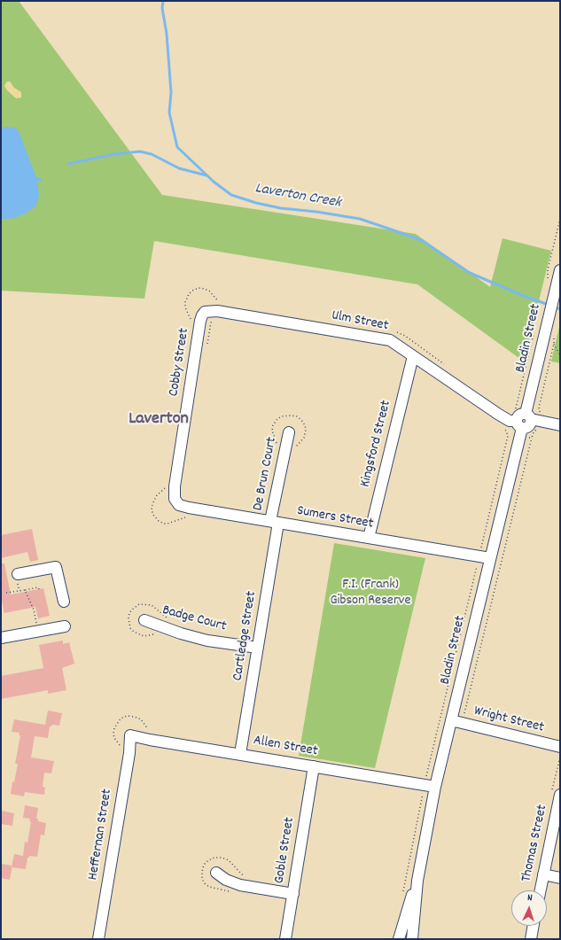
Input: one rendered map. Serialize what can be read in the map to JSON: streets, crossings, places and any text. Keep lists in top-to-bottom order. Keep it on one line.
{"streets":{"street":["Ulm Street","Bladin Street","Cobby Street","Kingsford Street","De Brun Court","Sumers Street","Badge Court","Cartledge Street","Wright Street","Allen Street","Heffernan Street","Thomas Street","Goble Street"]},"crossings":[["Ulm Street","Bladin Street"],["Ulm Street","Cobby Street"],["Ulm Street","Kingsford Street"],["Bladin Street","Sumers Street"],["Bladin Street","Wright Street"],["Bladin Street","Allen Street"],["Cobby Street","Sumers Street"],["Kingsford Street","Sumers Street"],["De Brun Court","Sumers Street"],["De Brun Court","Cartledge Street"],["Sumers Street","Cartledge Street"],["Badge Court","Cartledge Street"],["Cartledge Street","Allen Street"],["Allen Street","Heffernan Street"],["Allen Street","Goble Street"]],"districts":["Laverton"],"water":["Laverton Creek"],"parks":["F.I. (Frank) Gibson Reserve"],"north":"top"}
